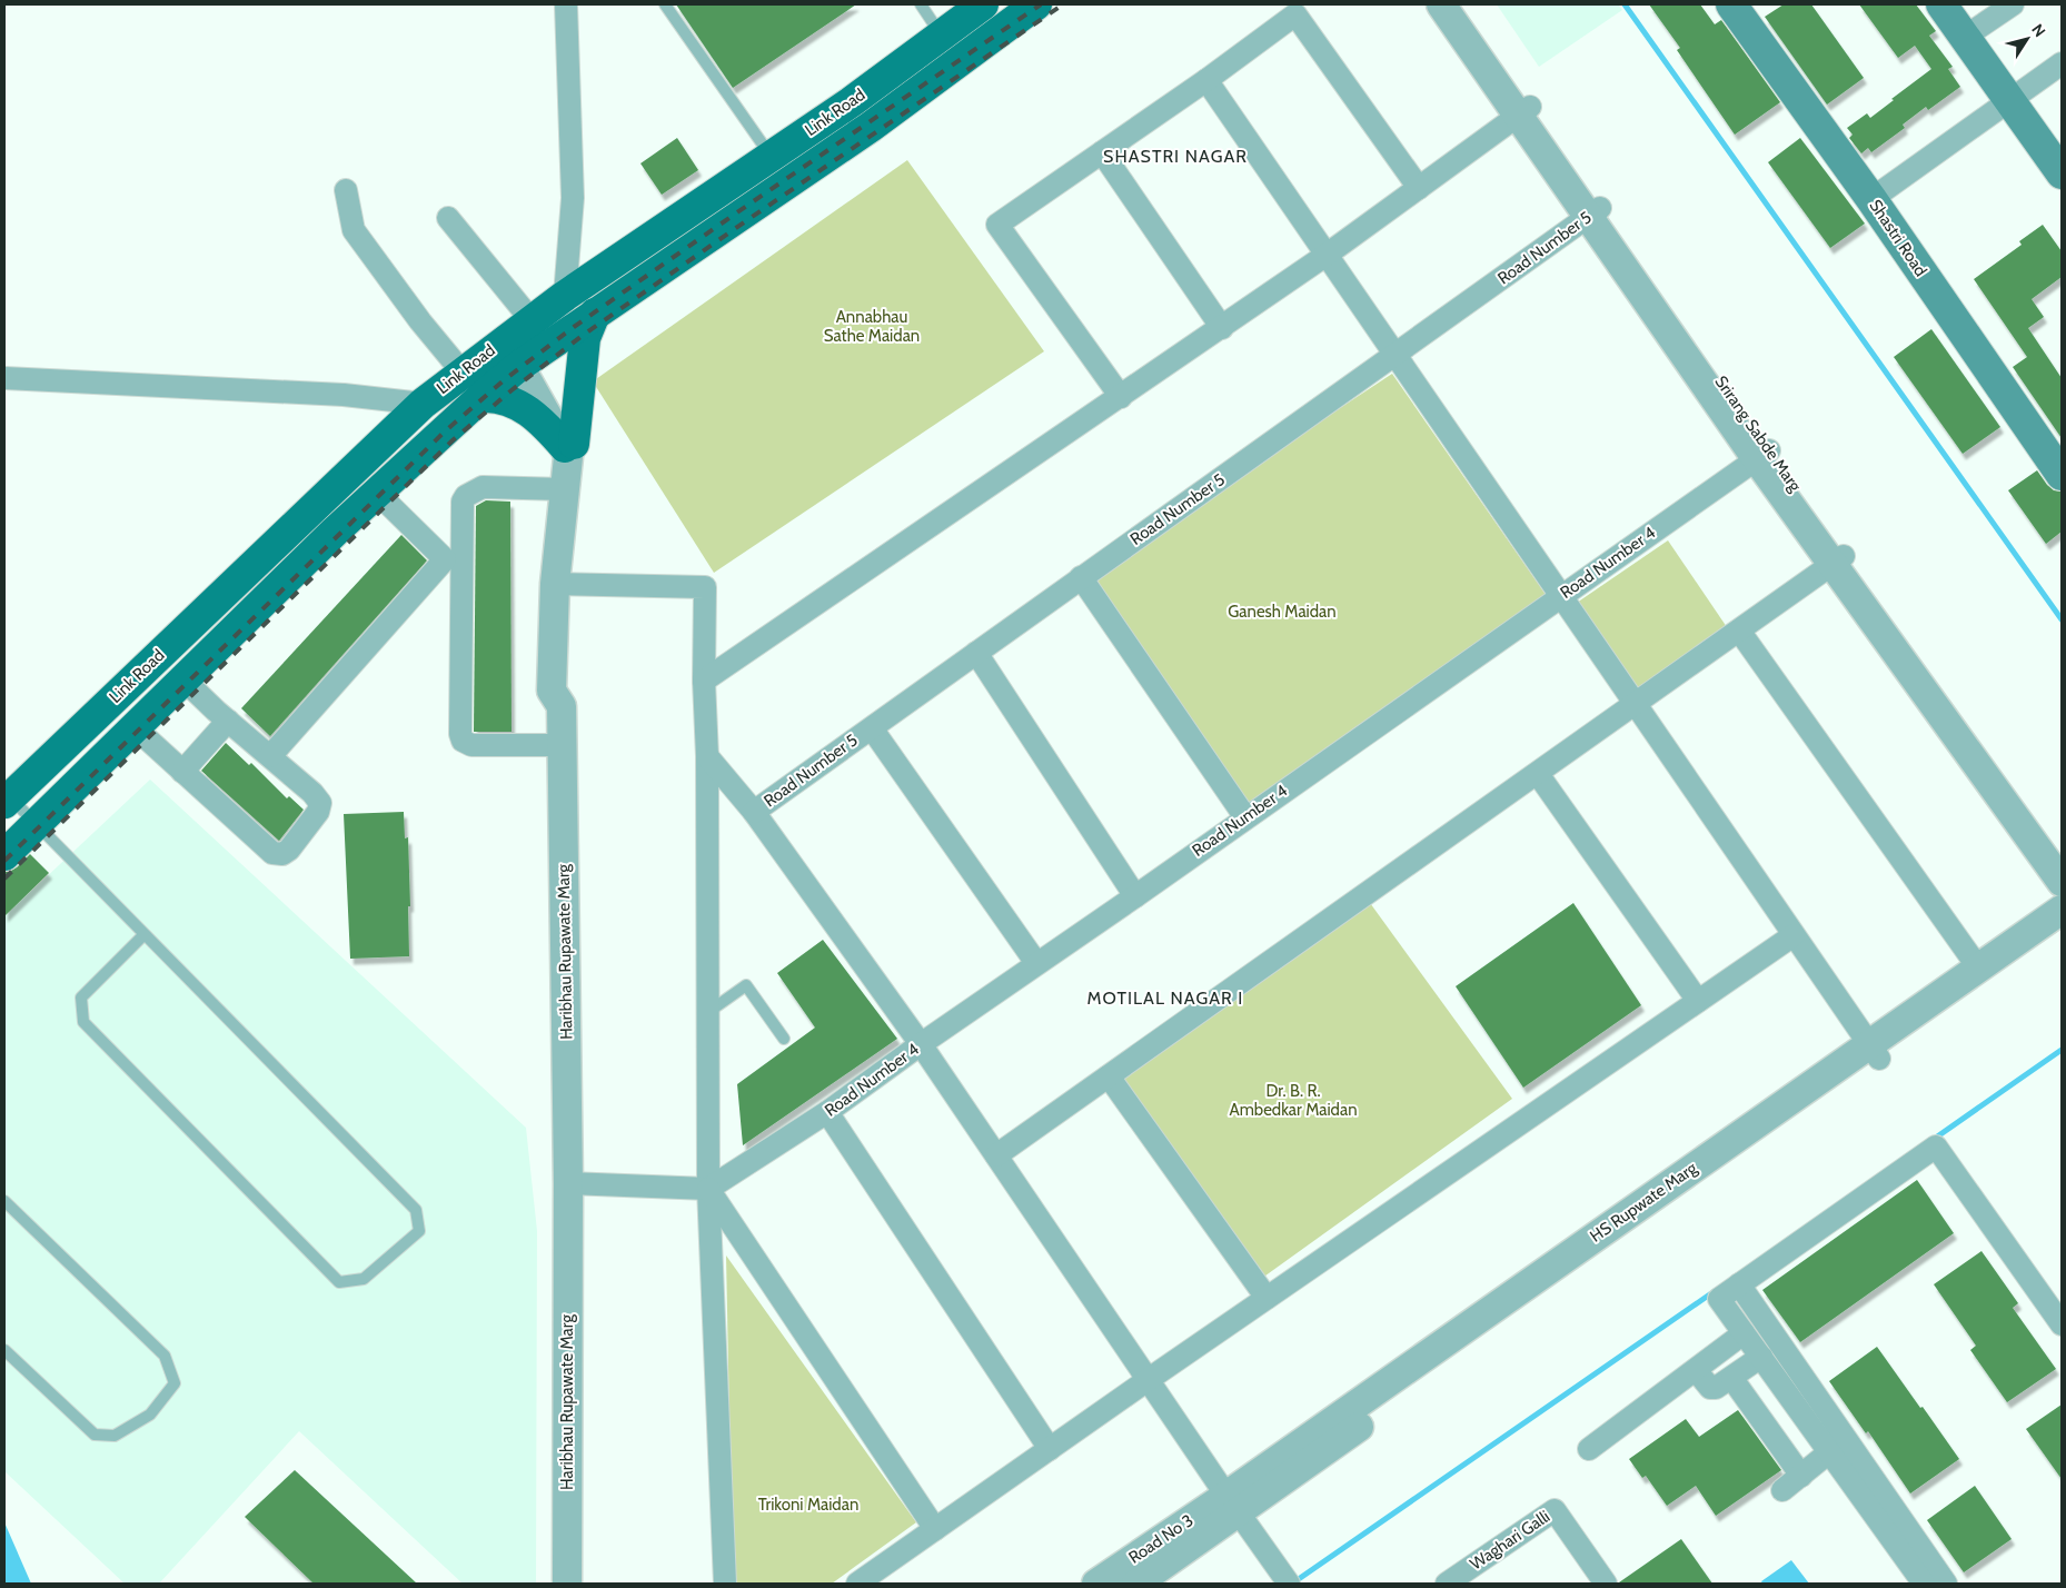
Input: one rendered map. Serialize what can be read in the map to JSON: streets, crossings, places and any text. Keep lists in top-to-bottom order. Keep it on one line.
{"streets":{"main road":["Link Road","Shastri Road"],"street":["Road Number 5","Srirang Sabde Marg","Road Number 4","Haribhau Rupawate Marg","HS Rupwate Marg","Road No 3","Waghari Galli"]},"crossings":[["Road Number 5","Srirang Sabde Marg"],["Srirang Sabde Marg","Road Number 4"],["HS Rupwate Marg","Road No 3"]],"districts":["SHASTRI NAGAR","MOTILAL NAGAR I"],"parks":["Annabhau Sathe Maidan","Ganesh Maidan","Dr. B. R. Ambedkar Maidan","Trikoni Maidan"],"north":"top right"}
